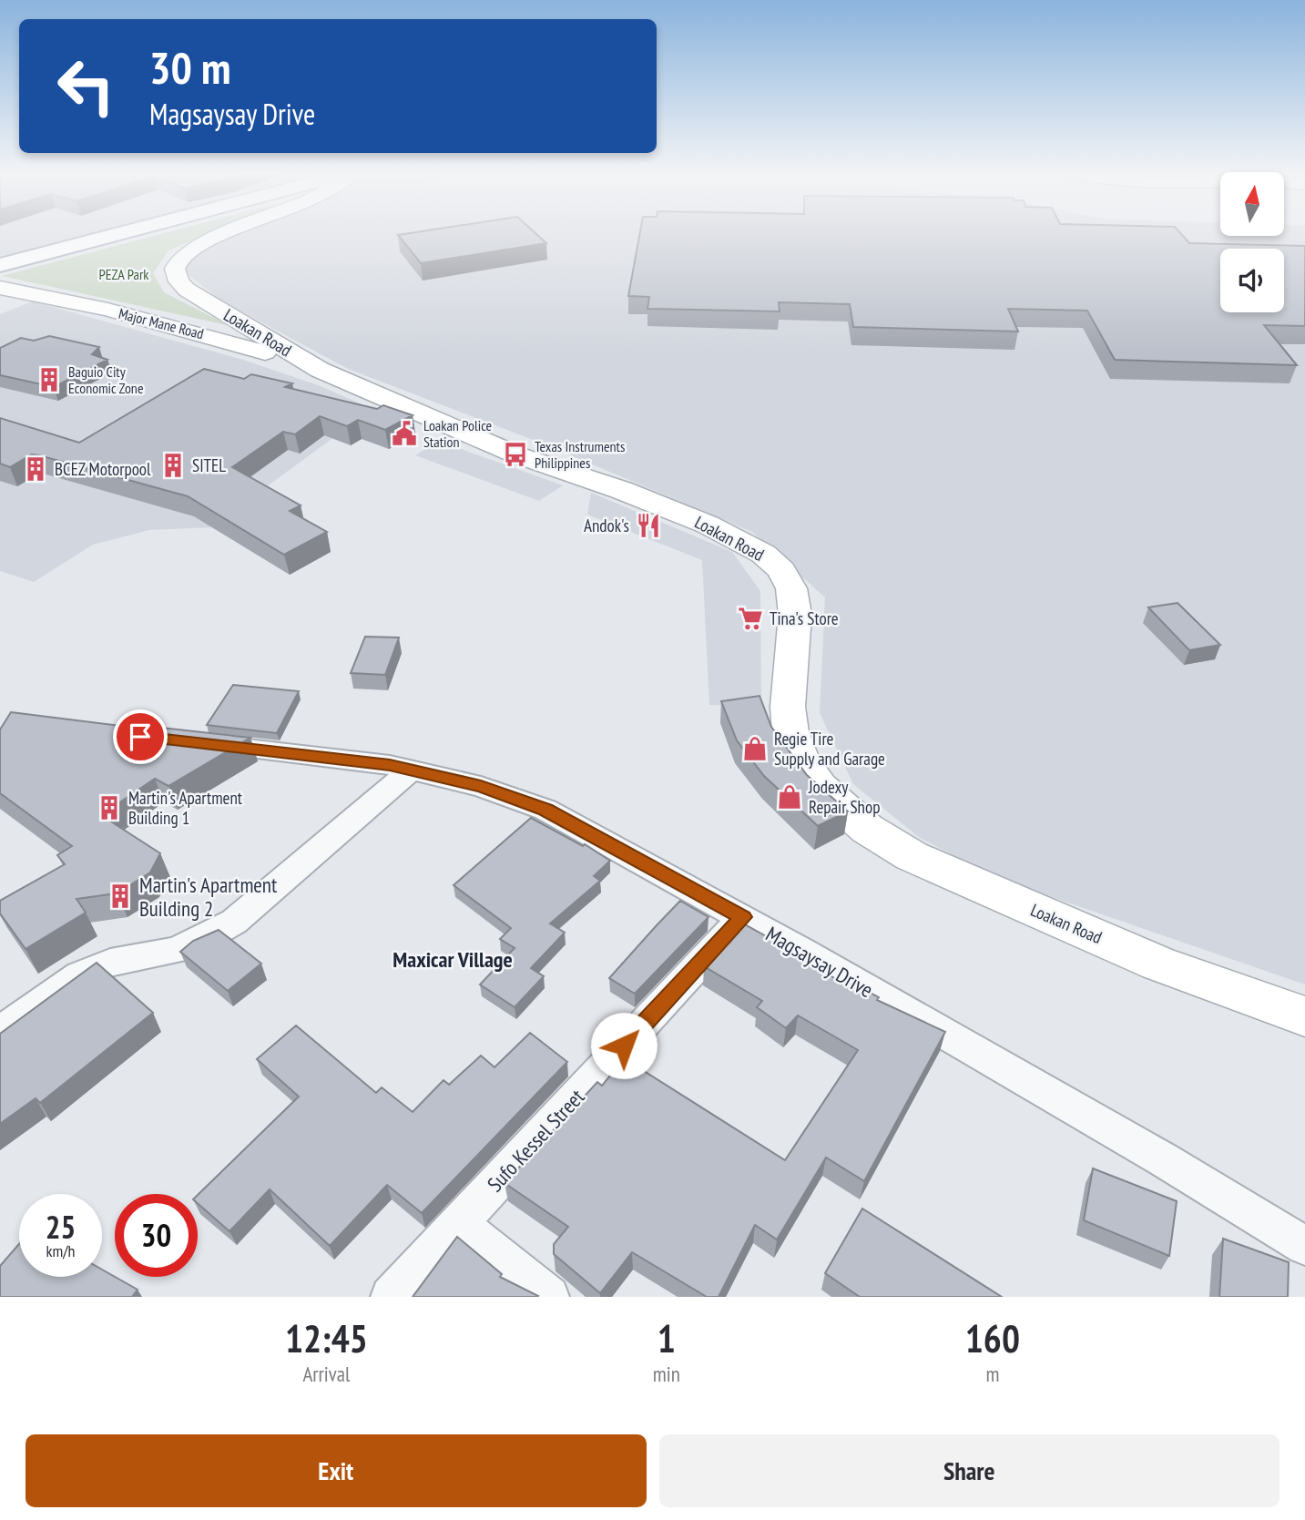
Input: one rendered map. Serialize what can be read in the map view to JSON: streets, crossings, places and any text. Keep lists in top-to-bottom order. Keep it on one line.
{"streets":{"main road":["Major Mane Road","Loakan Road"],"street":["Magsaysay Drive","Sufo Kessel Street"]},"crossings":[["Major Mane Road","Loakan Road"],["Magsaysay Drive","Sufo Kessel Street"]],"districts":["Maxicar Village"],"parks":["PEZA Park"],"places":{"building":["Baguio City Economic Zone","SITEL","BCEZ Motorpool","Martin's Apartment Building 1","Martin's Apartment Building 2"],"public building":["Loakan Police Station"],"bus stop":["Texas Instruments Philippines"],"restaurant":["Andok's"],"supermarket":["Tina's Store"],"shop":["Regie Tire Supply and Garage","Jodexy Repair Shop"]},"north":"top","page":{"turn":["30 m","Magsaysay Drive"],"speed":"25 km/h","limit":"30","eta":["12:45","Arrival","1","min","160","m"],"buttons":["Exit","Share"]}}
